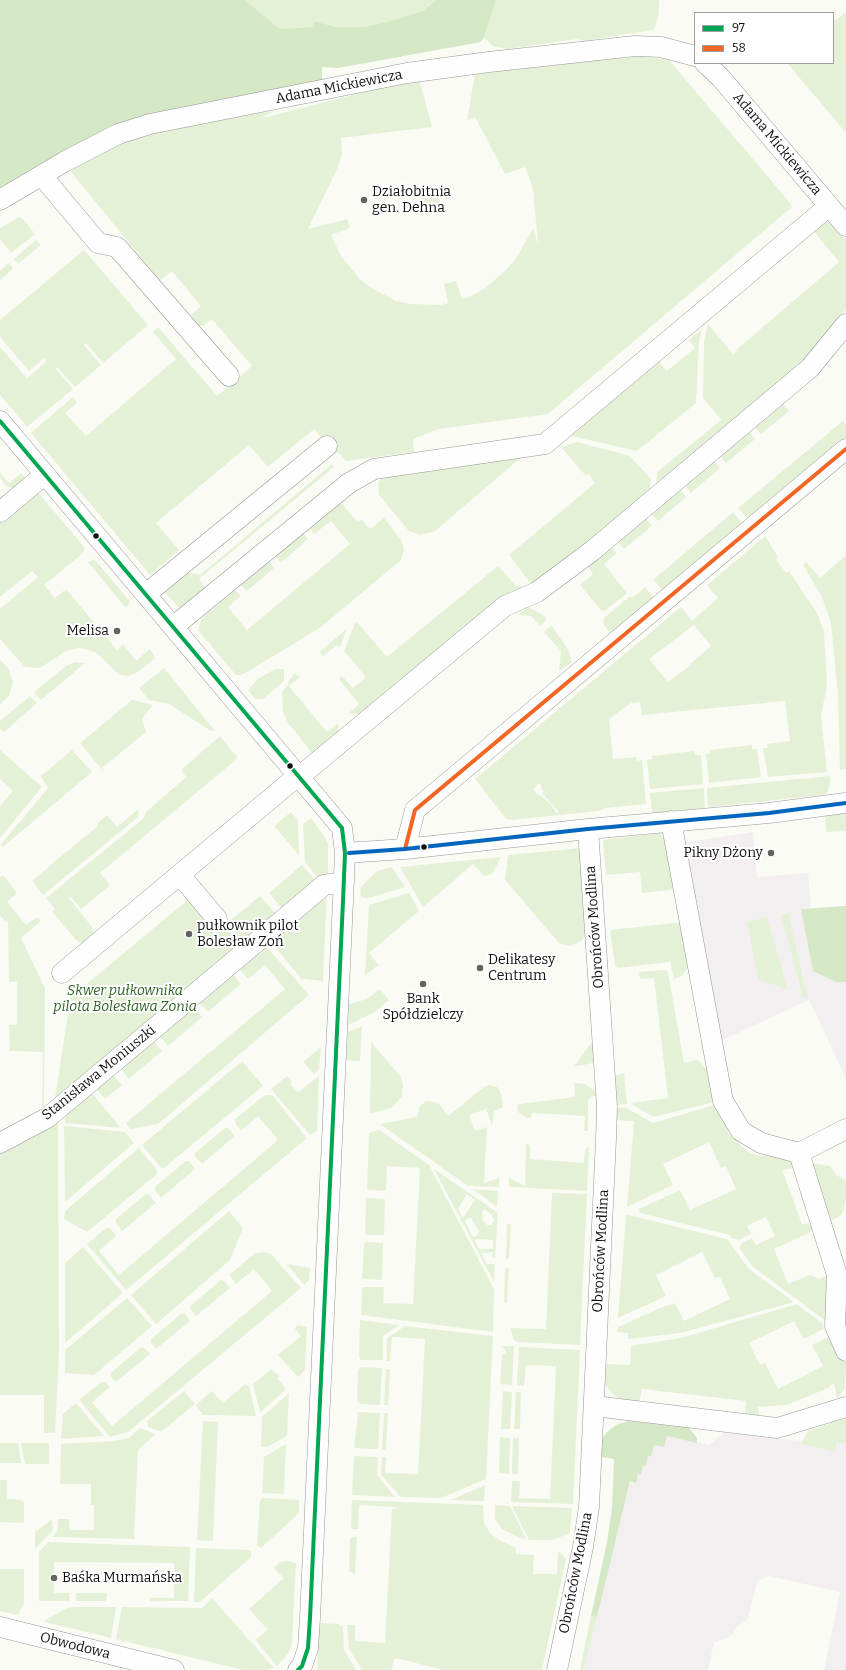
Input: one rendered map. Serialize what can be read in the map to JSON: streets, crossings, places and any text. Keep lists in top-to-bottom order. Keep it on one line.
{"streets":{"street":["Adama Mickiewicza","Obrońców Modlina","Stanisława Moniuszki","Obwodowa"]},"parks":["Skwer pułkownika pilota Bolesława Zonia"],"places":["Działobitnia gen. Dehna","Melisa","Pikny Dżony","pułkownik pilot Bolesław Zoń","Delikatesy Centrum","Bank Spółdzielczy","Baśka Murmańska"],"lines":["transit line 97","transit line 58"],"legend":["97","58"]}
